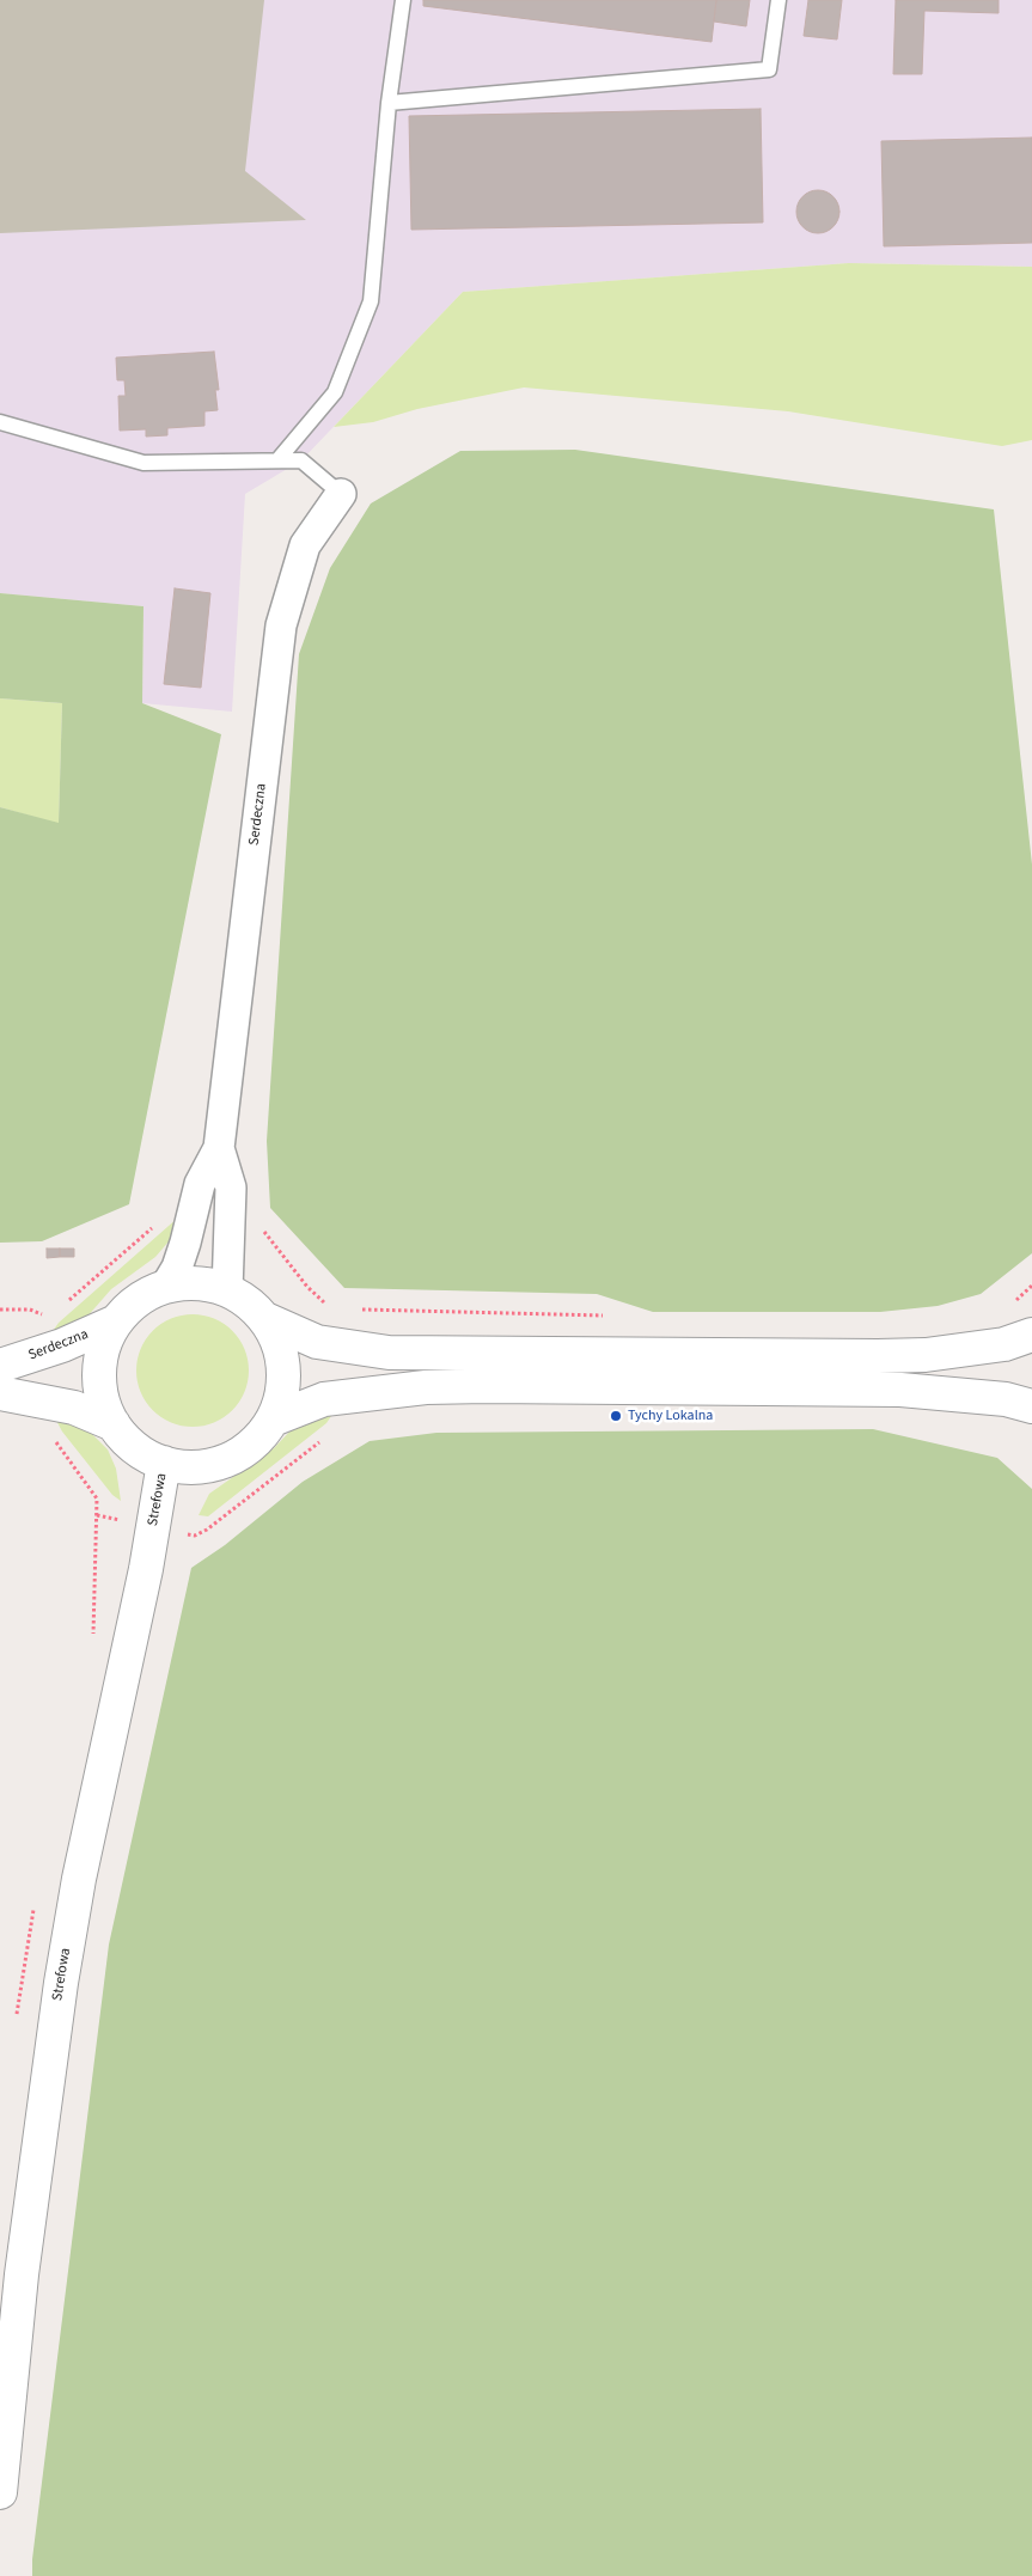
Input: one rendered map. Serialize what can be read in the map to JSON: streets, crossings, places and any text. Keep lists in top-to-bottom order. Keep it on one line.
{"streets":{"street":["Serdeczna","Strefowa"]},"crossings":[["Serdeczna","Strefowa"]],"places":["Tychy Lokalna"]}
